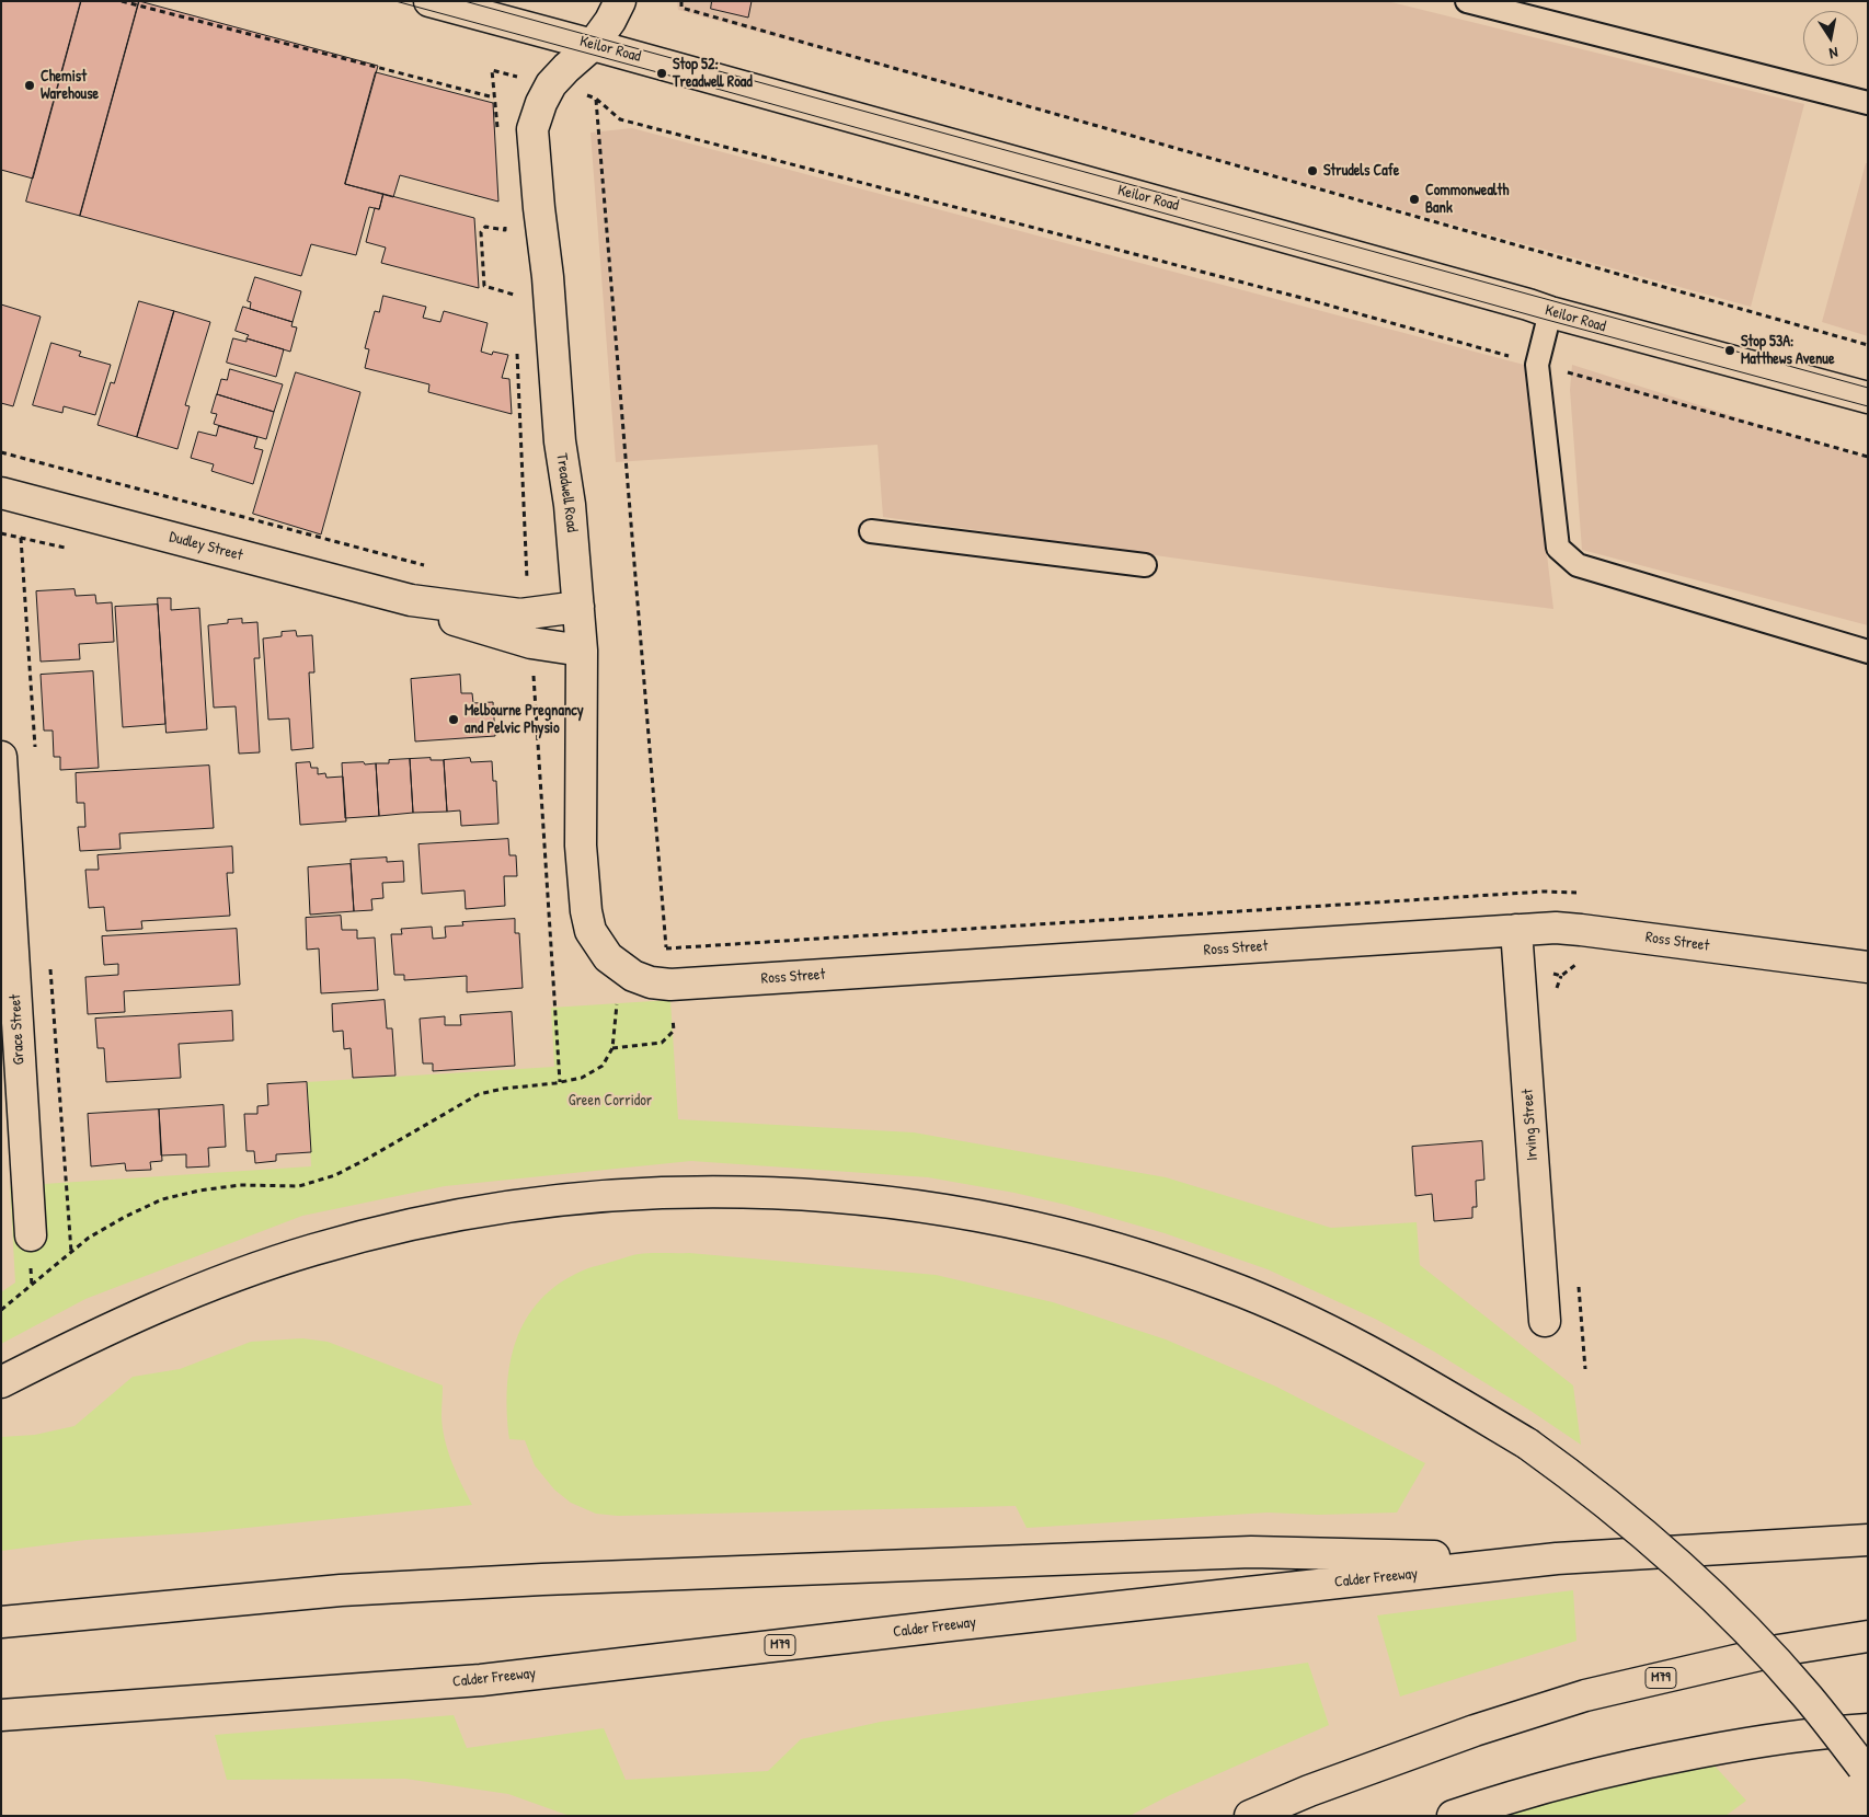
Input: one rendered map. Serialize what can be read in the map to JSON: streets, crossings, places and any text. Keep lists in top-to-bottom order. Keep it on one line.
{"streets":{"main road":["Keilor Road","Treadwell Road","Dudley Street","Ross Street","Grace Street","Irving Street","Calder Freeway","M79"]},"crossings":[["Keilor Road","Treadwell Road"],["Treadwell Road","Dudley Street"],["Treadwell Road","Ross Street"],["Ross Street","Irving Street"]],"parks":["Green Corridor"],"places":["Stop 52: Treadwell Road","Chemist Warehouse","Strudels Cafe","Commonwealth Bank","Stop 53A: Matthews Avenue","Melbourne Pregnancy and Pelvic Physio"],"north":"bottom"}
